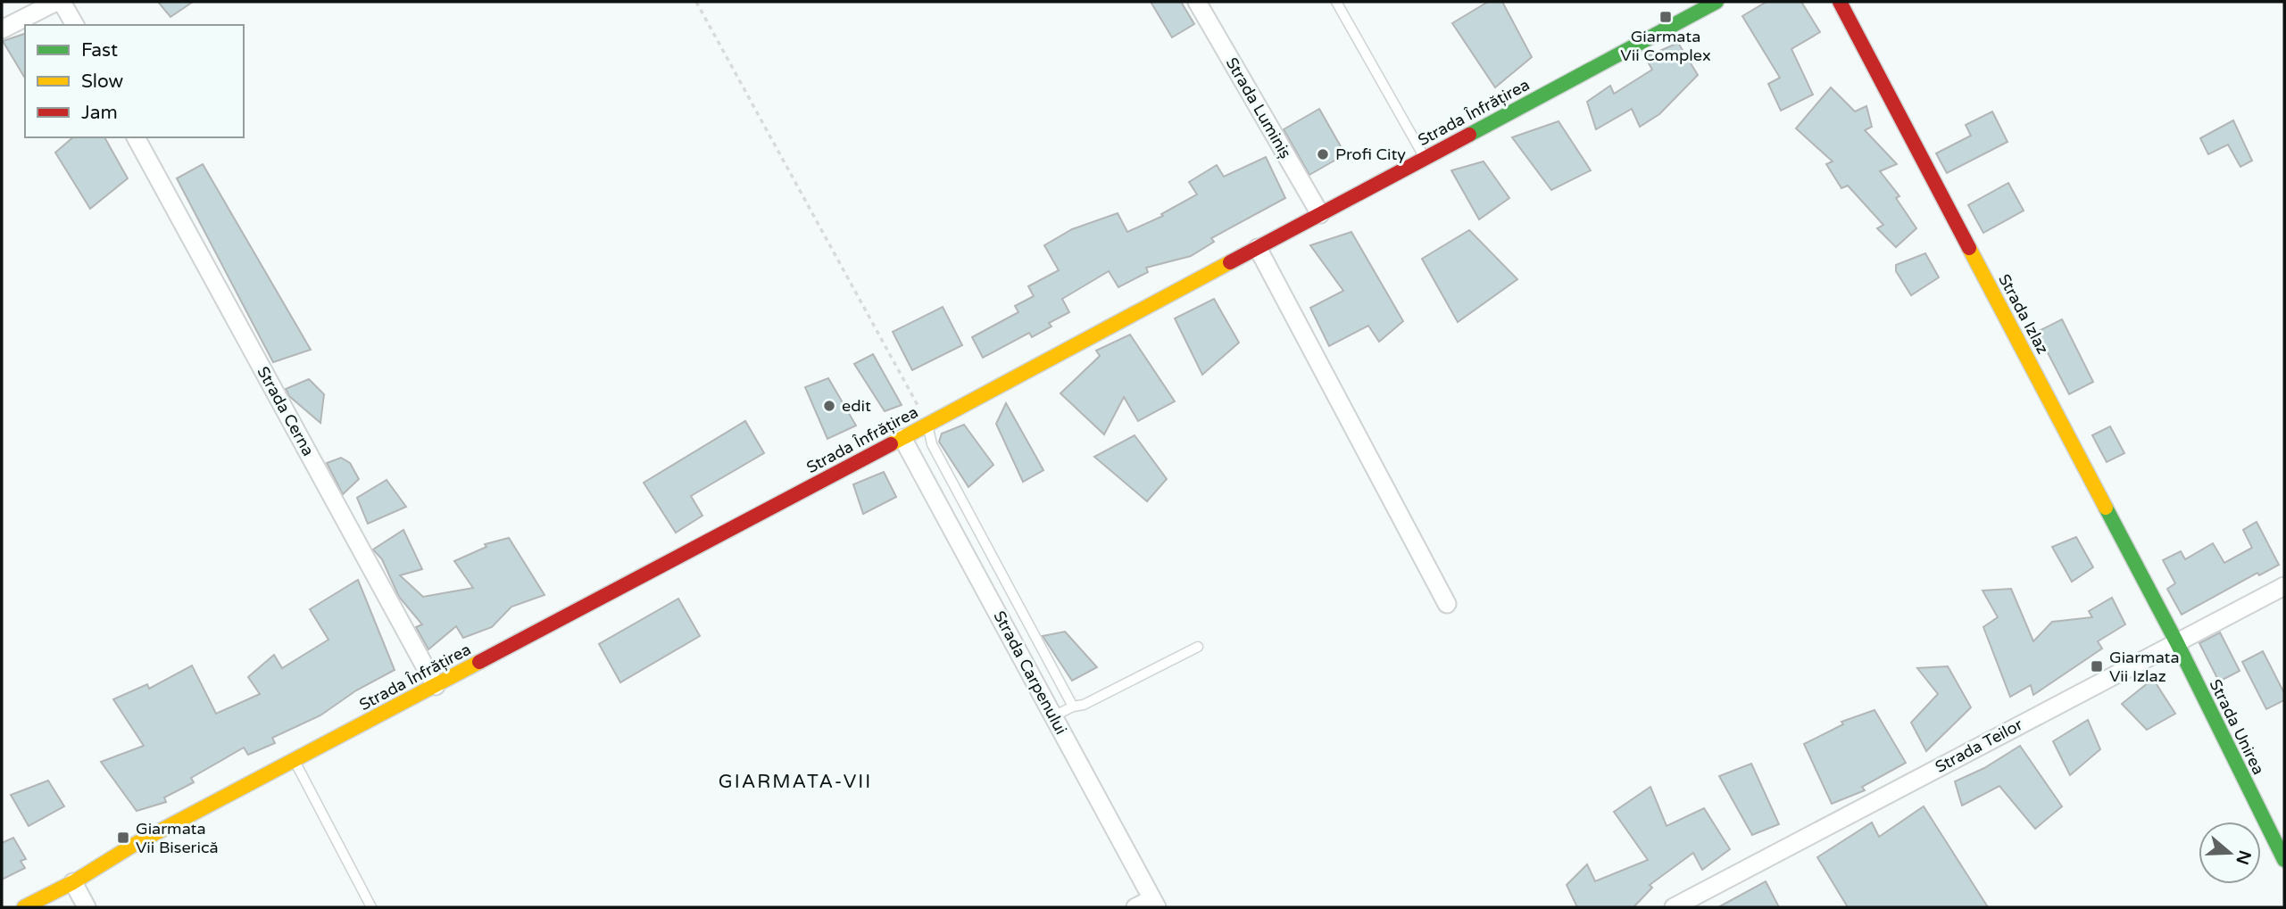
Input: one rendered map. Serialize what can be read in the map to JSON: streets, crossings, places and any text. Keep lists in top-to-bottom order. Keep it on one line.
{"streets":{"street":["Strada Luminiș","Strada Înfrățirea","Strada Izlaz","Strada Cerna","Strada Carpenului","Strada Unirea","Strada Teilor"]},"crossings":[["Strada Luminiș","Strada Înfrățirea"],["Strada Înfrățirea","Strada Cerna"],["Strada Înfrățirea","Strada Carpenului"],["Strada Izlaz","Strada Unirea"],["Strada Izlaz","Strada Teilor"],["Strada Unirea","Strada Teilor"]],"districts":["GIARMATA-VII"],"places":{"transit":["Giarmata Vii Complex","Giarmata Vii Izlaz","Giarmata Vii Biserică"],"other":["Profi City","edit"]},"legend":["Fast","Slow","Jam"],"north":"right"}
